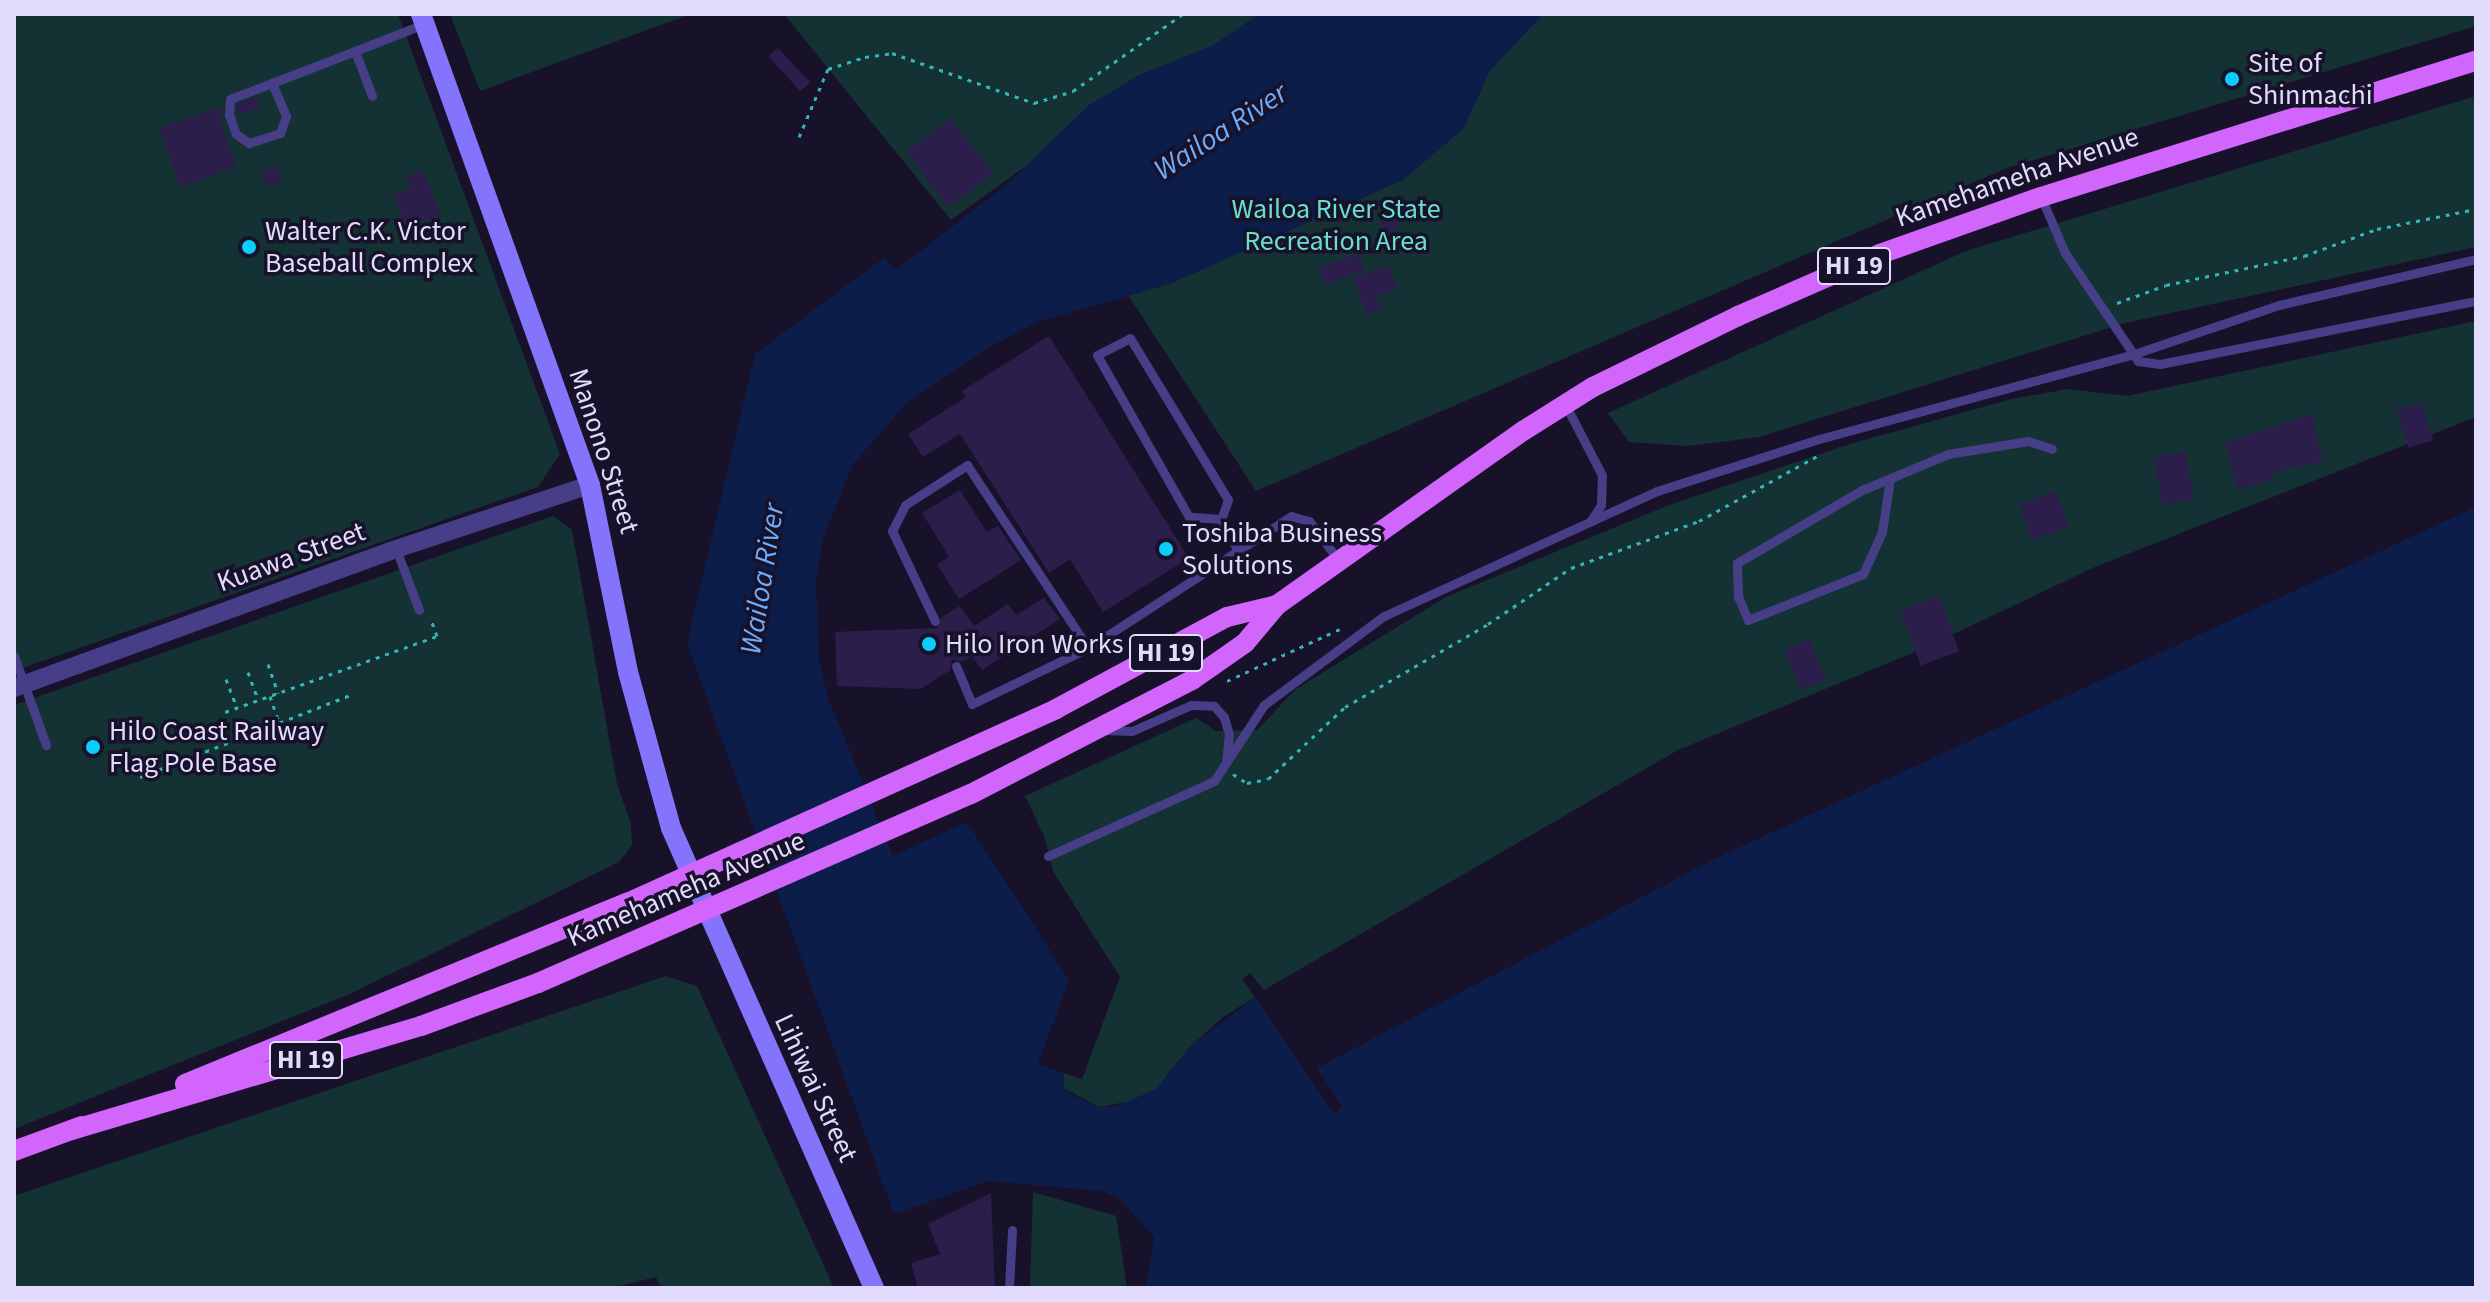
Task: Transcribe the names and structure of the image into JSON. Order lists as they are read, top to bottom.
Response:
{
  "streets": {
    "main road": ["Kamehameha Avenue", "HI 19"],
    "street": ["Manono Street", "Kuawa Street", "Lihiwai Street"]
  },
  "crossings": [
    ["Kamehameha Avenue", "Manono Street"],
    ["Kamehameha Avenue", "Lihiwai Street"],
    ["Manono Street", "Kuawa Street"],
    ["Manono Street", "Lihiwai Street"]
  ],
  "water": ["Wailoa River"],
  "parks": ["Wailoa River State Recreation Area"],
  "places": [
    "Site of Shinmachi",
    "Walter C.K. Victor Baseball Complex",
    "Toshiba Business Solutions",
    "Hilo Iron Works",
    "Hilo Coast Railway Flag Pole Base"
  ]
}
